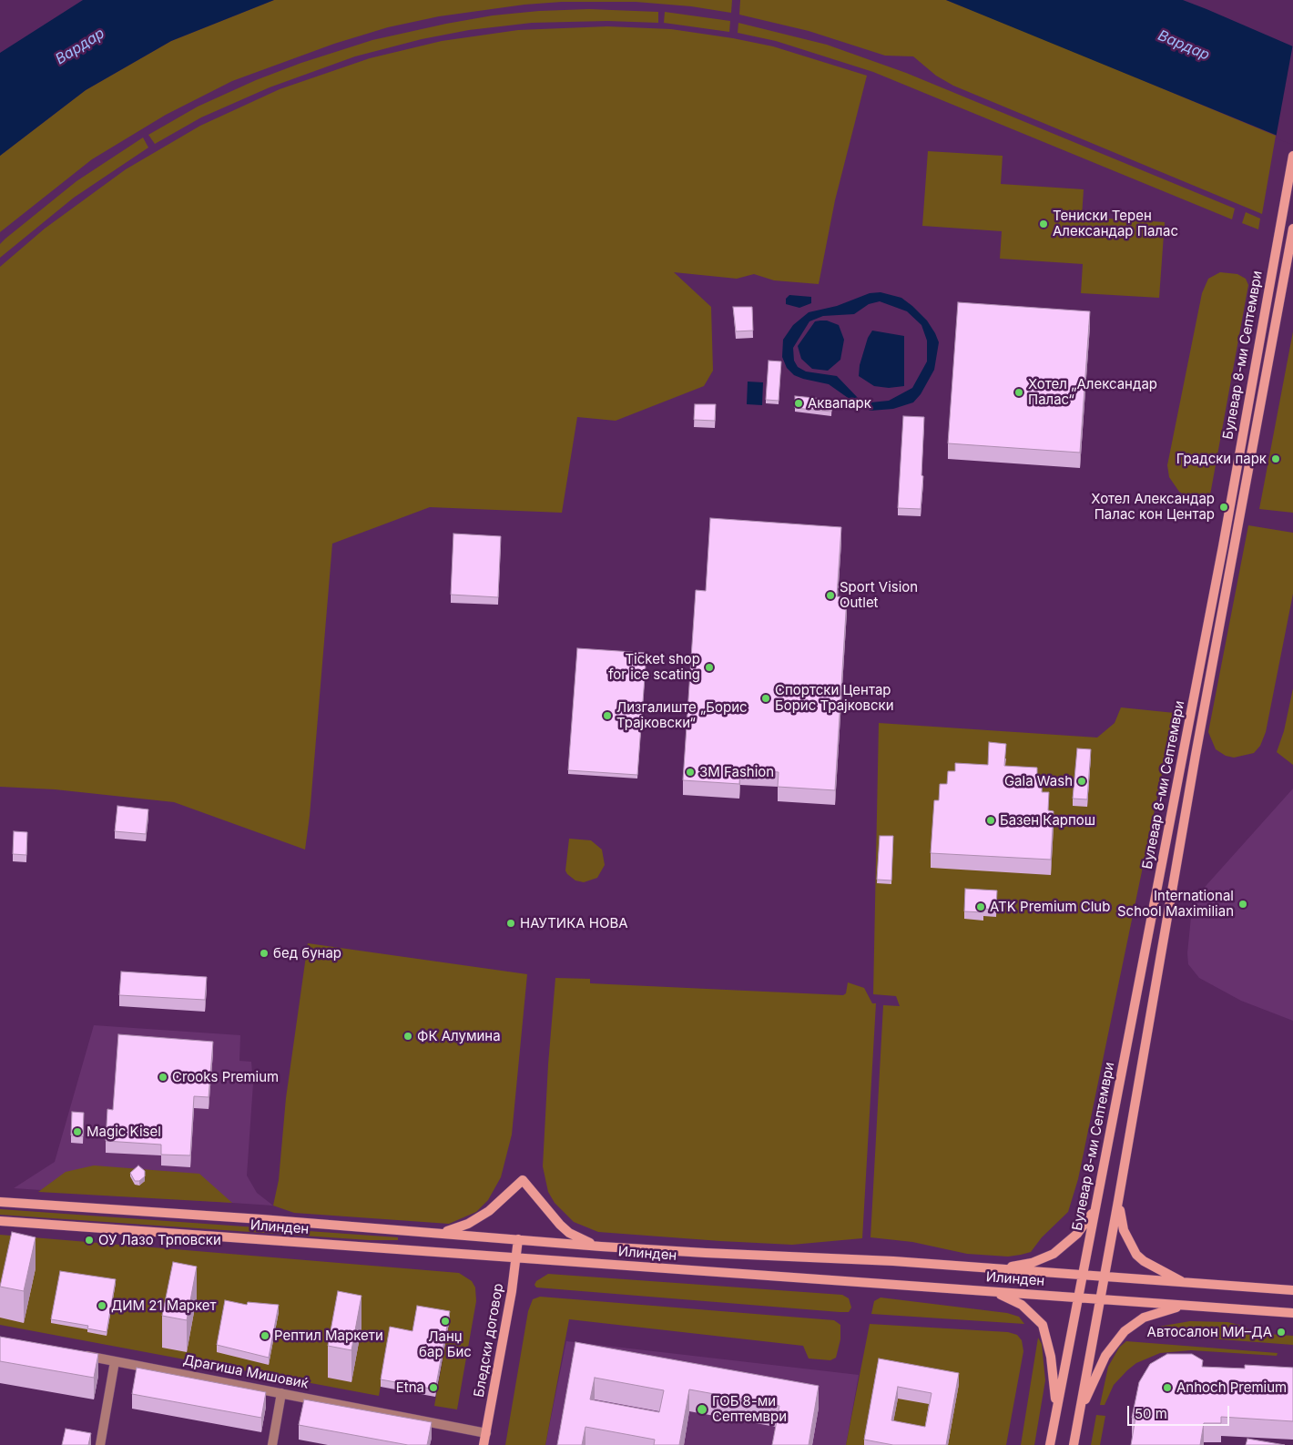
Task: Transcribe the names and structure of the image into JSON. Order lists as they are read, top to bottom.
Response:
{
  "streets": {
    "street": [
      "Булевар 8-ми Септември",
      "Илинден",
      "Бледски договор",
      "Драгиша Мишовиќ"
    ]
  },
  "crossings": [
    ["Булевар 8-ми Септември", "Илинден"],
    ["Илинден", "Бледски договор"],
    ["Бледски договор", "Драгиша Мишовиќ"]
  ],
  "water": ["Вардар"],
  "places": [
    "Тениски Терен Александар Палас",
    "Хотел „Александар Палас“",
    "Аквапарк",
    "Градски парк",
    "Хотел Александар Палас кон Центар",
    "Sport Vision Outlet",
    "Ticket shop for ice scating",
    "Спортски Центар Борис Трајковски",
    "Лизгалиште „Борис Трајковски“",
    "3M Fashion",
    "Gala Wash",
    "Базен Карпош",
    "International School Maximilian",
    "ATK Premium Club",
    "НАУТИКА НОВА",
    "бед бунар",
    "ФК Алумина",
    "Crooks Premium",
    "Magic Kisel",
    "ОУ Лазо Трповски",
    "ДИМ 21 Маркет",
    "Ланџ бар Бис",
    "Автосалон МИ–ДА",
    "Рептил Маркети",
    "Etna",
    "Anhoch Premium",
    "ГОБ 8-ми Септември"
  ],
  "scale_bar": "50 m"
}
